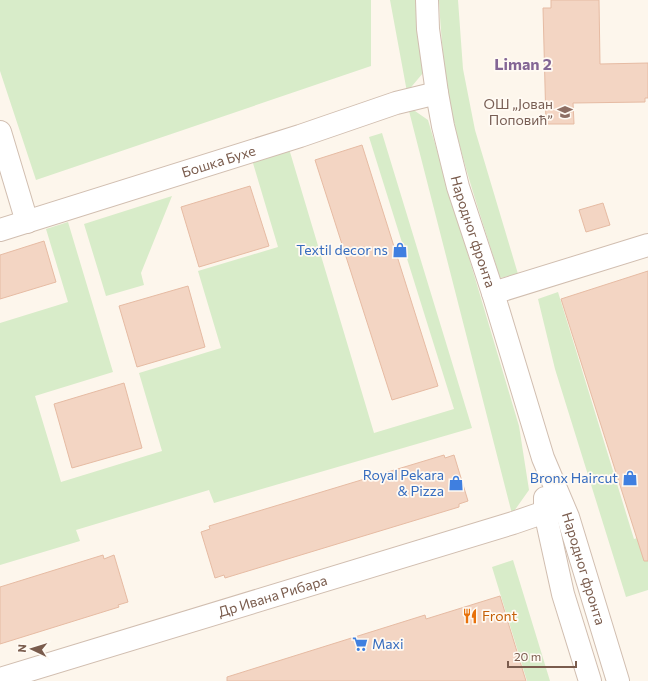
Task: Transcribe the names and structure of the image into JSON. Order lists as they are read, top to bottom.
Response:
{
  "streets": {
    "street": ["Бошка Бухе", "Народног фронта", "Др Ивана Рибара"]
  },
  "crossings": [
    ["Бошка Бухе", "Народног фронта"],
    ["Народног фронта", "Др Ивана Рибара"]
  ],
  "districts": ["Liman 2"],
  "places": {
    "school or university": ["ОШ „Јован Поповић”"],
    "shop": ["Textil decor ns", "Bronx Haircut", "Royal Pekara & Pizza"],
    "restaurant": ["Front"],
    "supermarket": ["Maxi"]
  },
  "scale_bar": "20 m",
  "north": "left"
}
